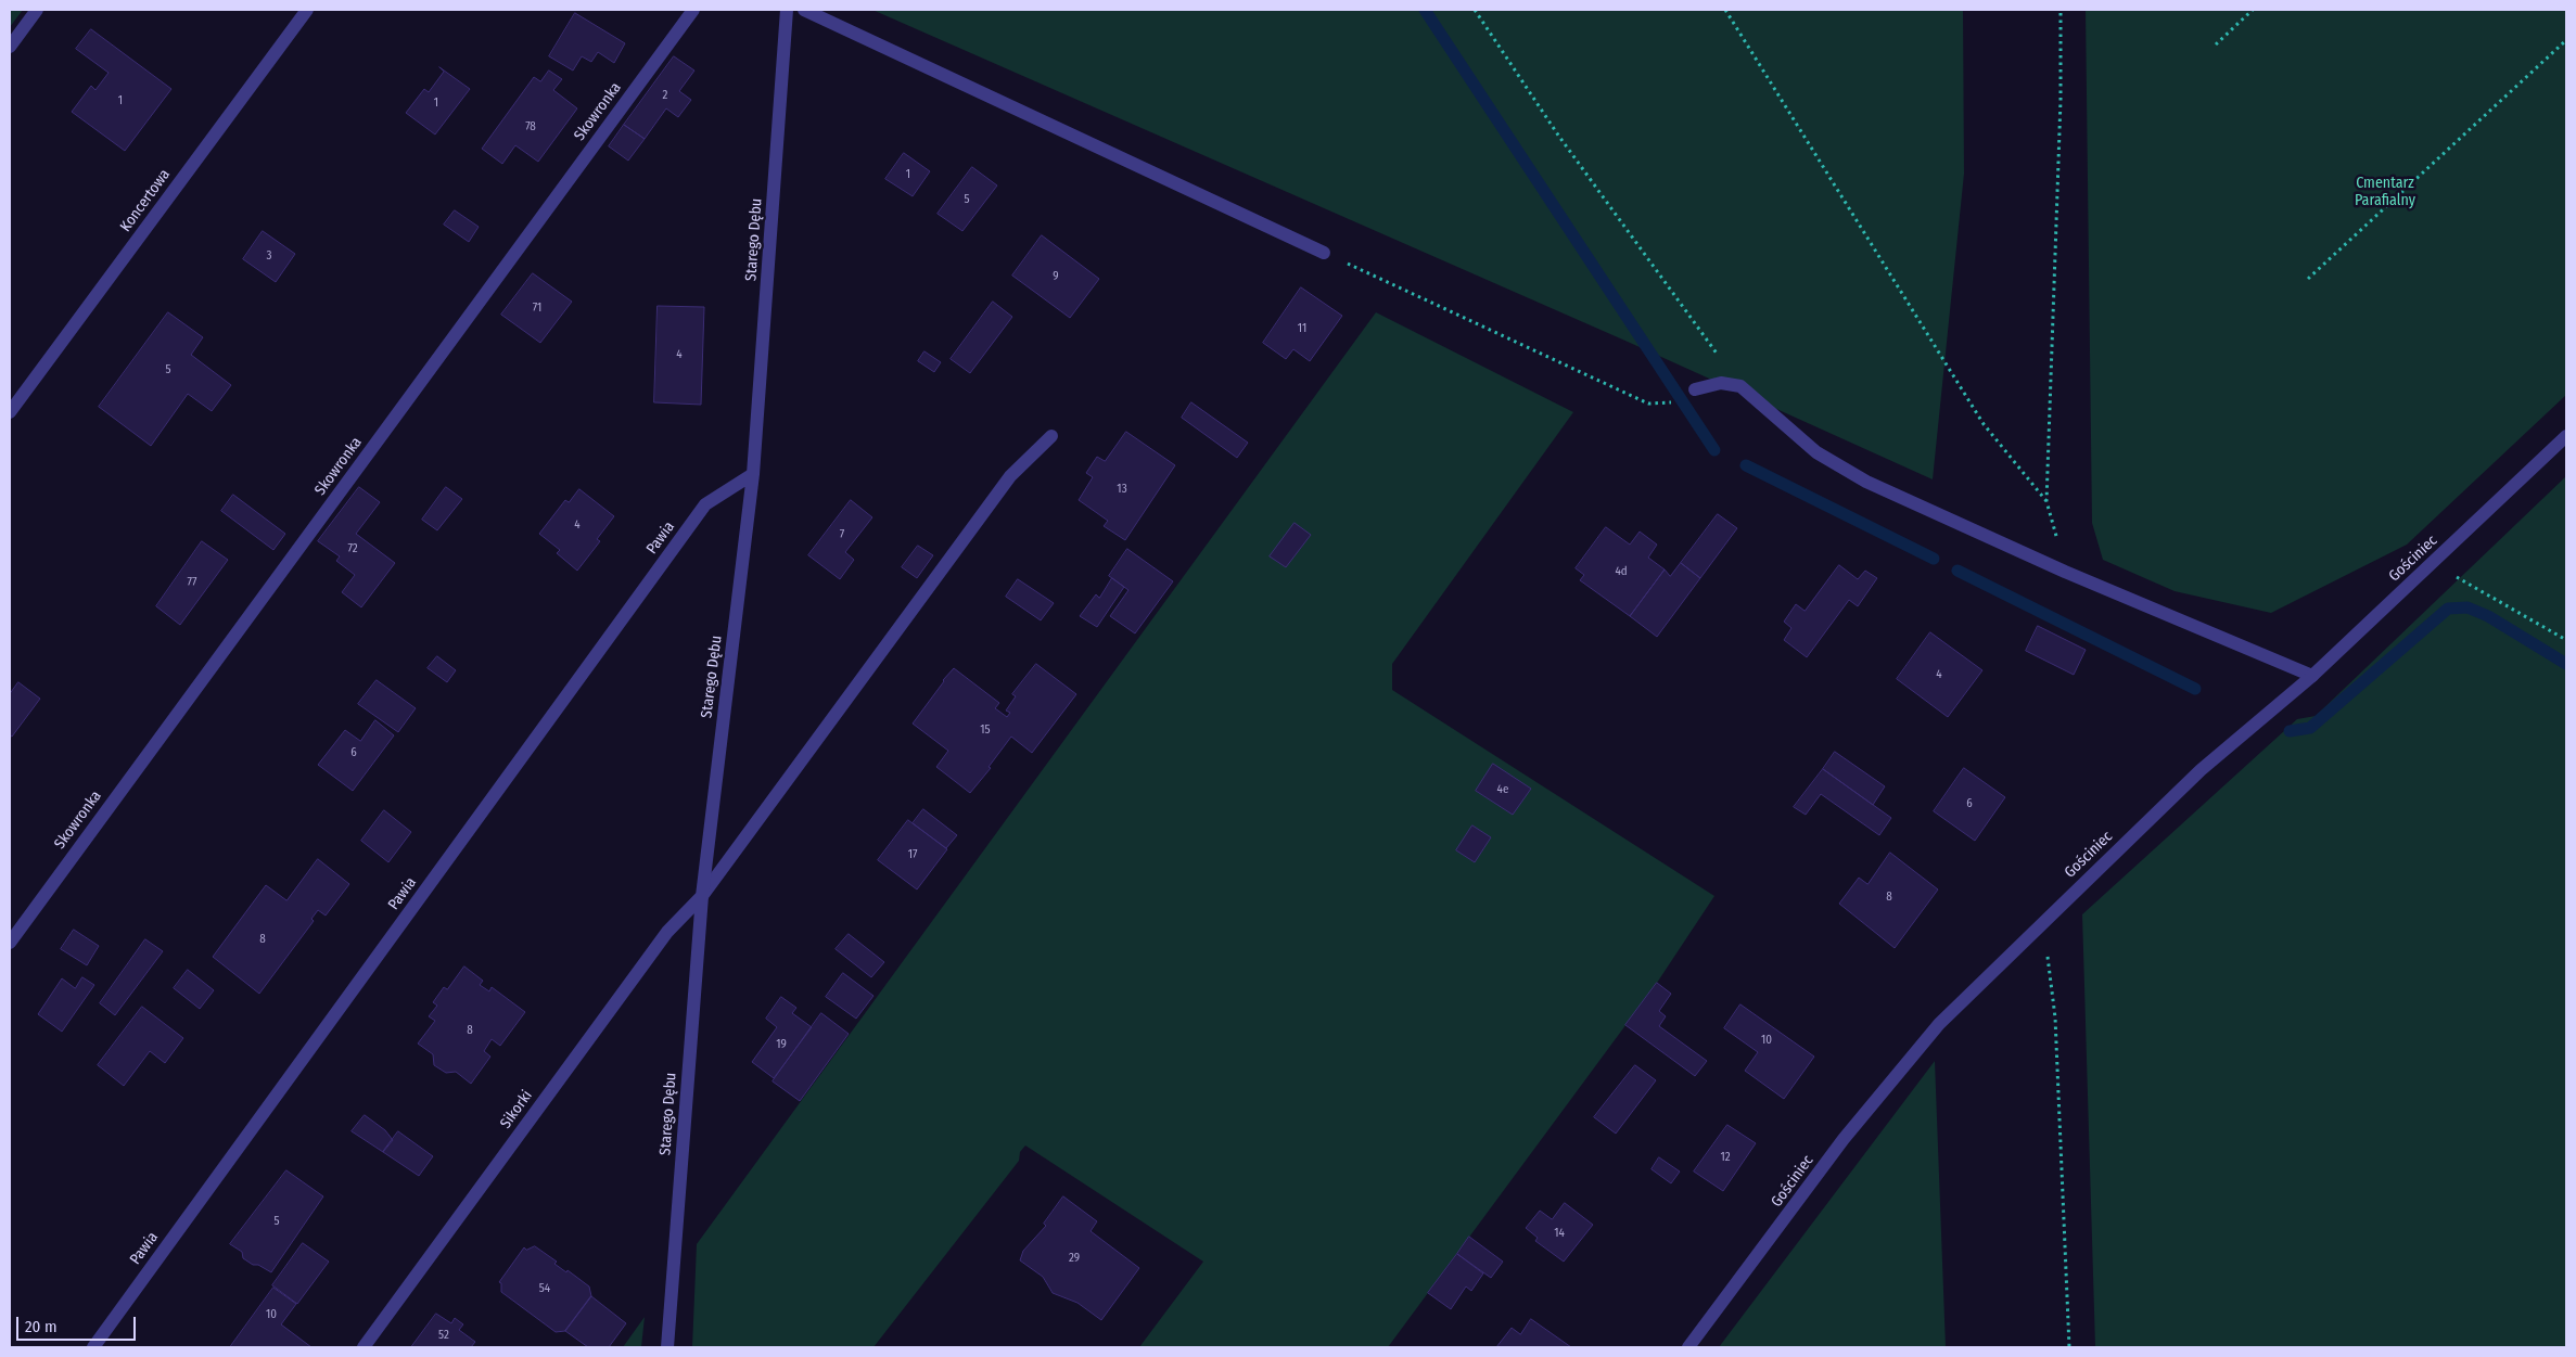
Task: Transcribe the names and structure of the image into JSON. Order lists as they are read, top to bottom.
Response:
{
  "streets": {
    "street": [
      "Skowronka",
      "Koncertowa",
      "Starego Dębu",
      "Pawia",
      "Gościniec",
      "Sikorki"
    ]
  },
  "crossings": [
    ["Starego Dębu", "Pawia"],
    ["Starego Dębu", "Sikorki"]
  ],
  "parks": ["Cmentarz Parafialny"],
  "house_numbers": [
    "2",
    "1",
    "1",
    "78",
    "1",
    "5",
    "3",
    "9",
    "71",
    "11",
    "4",
    "5",
    "13",
    "4",
    "7",
    "72",
    "4d",
    "77",
    "4",
    "15",
    "6",
    "4e",
    "6",
    "17",
    "8",
    "8",
    "8",
    "10",
    "19",
    "12",
    "5",
    "14",
    "29",
    "54",
    "10",
    "52"
  ],
  "scale_bar": "20 m"
}
